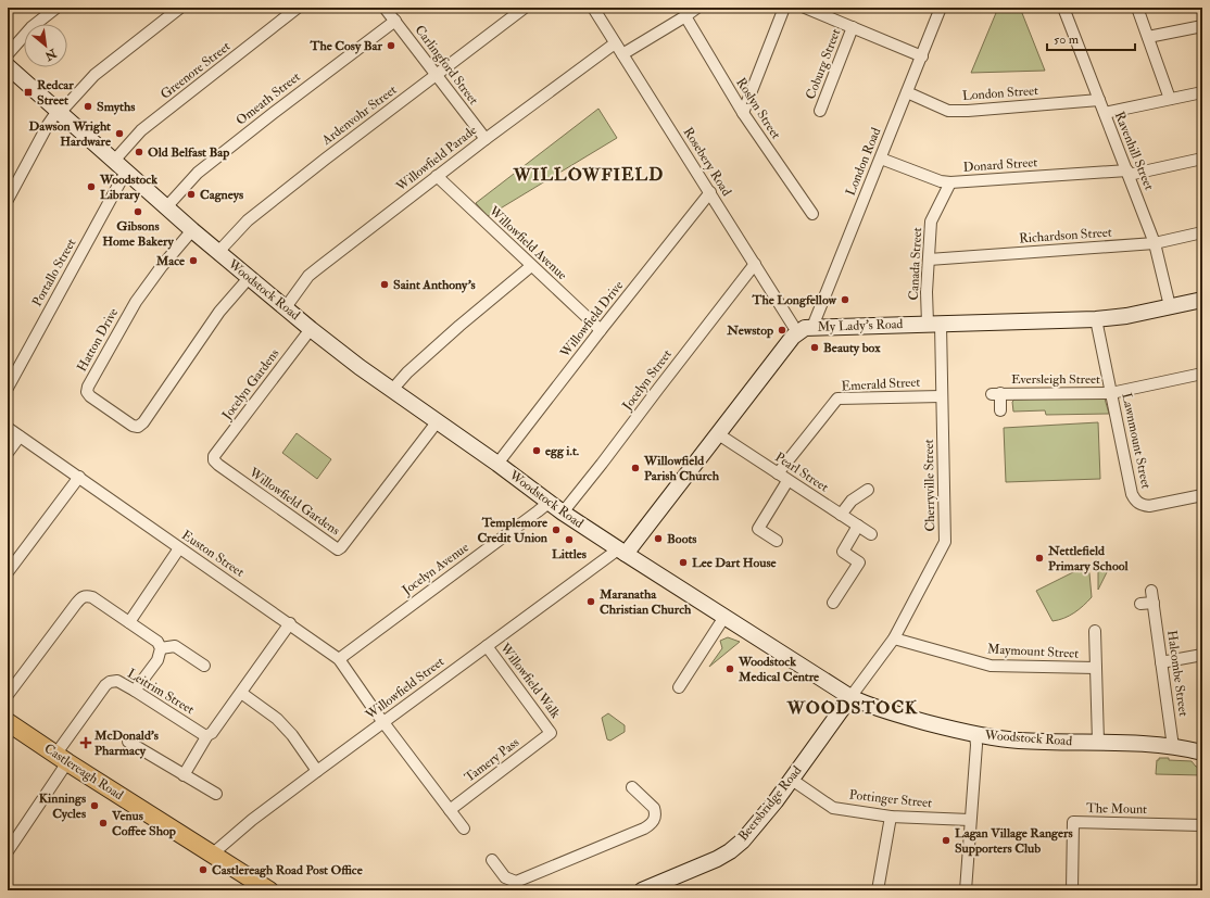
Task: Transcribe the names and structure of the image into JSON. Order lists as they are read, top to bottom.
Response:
{
  "streets": {
    "main road": ["Castlereagh Road"],
    "street": [
      "Coburg Street",
      "Carlingford Street",
      "Greenore Street",
      "London Street",
      "Omeath Street",
      "Roslyn Street",
      "Ardenvohr Street",
      "Ravenhill Street",
      "Willowfield Parade",
      "Rosebery Road",
      "London Road",
      "Donard Street",
      "Richardson Street",
      "Willowfield Avenue",
      "Canada Street",
      "Portallo Street",
      "Woodstock Road",
      "Willowfield Drive",
      "My Lady's Road",
      "Hatton Drive",
      "Eversleigh Street",
      "Jocelyn Street",
      "Jocelyn Gardens",
      "Emerald Street",
      "Lawnmount Street",
      "Pearl Street",
      "Cherryville Street",
      "Willowfield Gardens",
      "Euston Street",
      "Jocelyn Avenue",
      "Maymount Street",
      "Halcombe Street",
      "Willowfield Walk",
      "Willowfield Street",
      "Leitrim Street",
      "Tamery Pass",
      "Pottinger Street",
      "Beersbridge Road",
      "The Mount"
    ]
  },
  "crossings": [
    ["Carlingford Street", "Omeath Street"],
    ["Carlingford Street", "Ardenvohr Street"],
    ["Carlingford Street", "Willowfield Parade"],
    ["Greenore Street", "Woodstock Road"],
    ["London Street", "Ravenhill Street"],
    ["London Street", "London Road"],
    ["Omeath Street", "Woodstock Road"],
    ["Ardenvohr Street", "Woodstock Road"],
    ["Ravenhill Street", "Donard Street"],
    ["Ravenhill Street", "Richardson Street"],
    ["Ravenhill Street", "My Lady's Road"],
    ["Willowfield Parade", "Rosebery Road"],
    ["Willowfield Parade", "Willowfield Avenue"],
    ["Willowfield Parade", "Woodstock Road"],
    ["Rosebery Road", "Willowfield Drive"],
    ["Rosebery Road", "My Lady's Road"],
    ["Rosebery Road", "Jocelyn Street"],
    ["London Road", "Donard Street"],
    ["London Road", "My Lady's Road"],
    ["Donard Street", "Canada Street"],
    ["Richardson Street", "Canada Street"],
    ["Willowfield Avenue", "Willowfield Drive"],
    ["Canada Street", "My Lady's Road"],
    ["Canada Street", "Cherryville Street"],
    ["Portallo Street", "Woodstock Road"],
    ["Woodstock Road", "Willowfield Drive"],
    ["Woodstock Road", "Hatton Drive"],
    ["Woodstock Road", "Jocelyn Street"],
    ["Woodstock Road", "Jocelyn Gardens"],
    ["Woodstock Road", "Cherryville Street"],
    ["Woodstock Road", "Willowfield Gardens"],
    ["Woodstock Road", "Jocelyn Avenue"],
    ["Woodstock Road", "Halcombe Street"],
    ["Woodstock Road", "Willowfield Street"],
    ["Woodstock Road", "Beersbridge Road"],
    ["My Lady's Road", "Lawnmount Street"],
    ["My Lady's Road", "Cherryville Street"],
    ["Eversleigh Street", "Lawnmount Street"],
    ["Jocelyn Gardens", "Willowfield Gardens"],
    ["Emerald Street", "Pearl Street"],
    ["Emerald Street", "Cherryville Street"],
    ["Cherryville Street", "Maymount Street"],
    ["Cherryville Street", "Beersbridge Road"],
    ["Euston Street", "Jocelyn Avenue"],
    ["Euston Street", "Willowfield Street"],
    ["Euston Street", "Tamery Pass"],
    ["Willowfield Walk", "Willowfield Street"],
    ["Willowfield Walk", "Tamery Pass"],
    ["Willowfield Street", "Castlereagh Road"],
    ["Leitrim Street", "Castlereagh Road"],
    ["Pottinger Street", "Beersbridge Road"]
  ],
  "districts": ["WILLOWFIELD", "WOODSTOCK"],
  "places": {
    "other": [
      "The Cosy Bar",
      "Smyths",
      "Dawson Wright Hardware",
      "Old Belfast Bap",
      "Woodstock Library",
      "Cagneys",
      "Gibsons Home Bakery",
      "Mace",
      "Saint Anthony's",
      "The Longfellow",
      "Newstop",
      "Beauty box",
      "egg i.t.",
      "Willowfield Parish Church",
      "Templemore Credit Union",
      "Boots",
      "Littles",
      "Nettlefield Primary School",
      "Lee Dart House",
      "Maranatha Christian Church",
      "Woodstock Medical Centre",
      "Kinnings Cycles",
      "Venus Coffee Shop",
      "Lagan Village Rangers Supporters Club",
      "Castlereagh Road Post Office"
    ],
    "transit": ["Redcar Street"],
    "health": ["McDonald's Pharmacy"]
  },
  "scale_bar": "50 m",
  "north": "bottom right"
}
